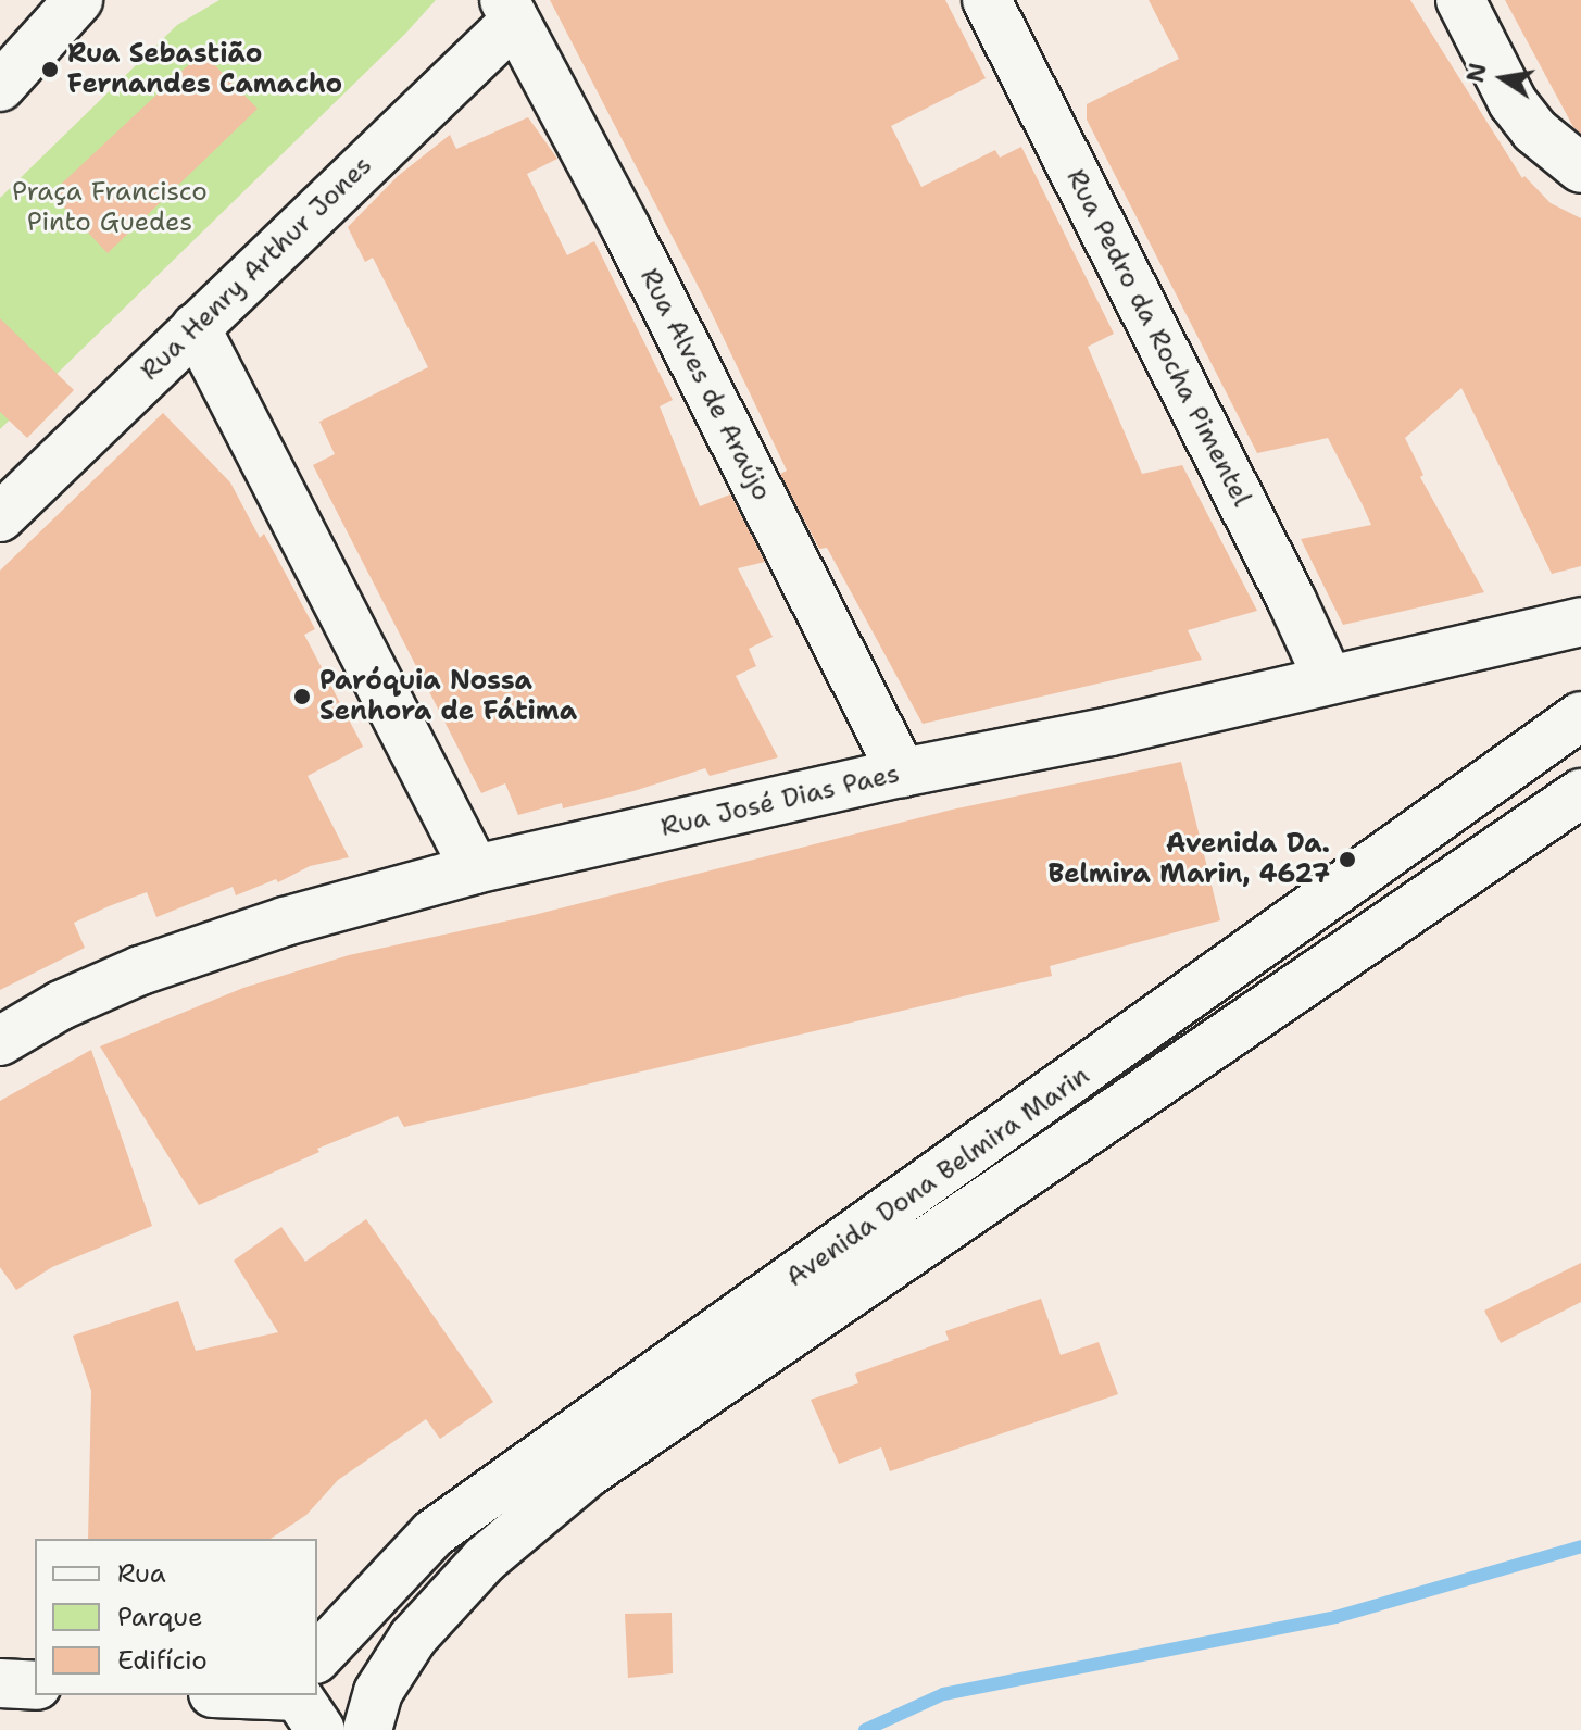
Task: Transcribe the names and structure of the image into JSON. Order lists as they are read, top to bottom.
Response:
{
  "streets": {
    "street": [
      "Rua Henry Arthur Jones",
      "Rua Pedro da Rocha Pimentel",
      "Rua Alves de Araújo",
      "Rua José Dias Paes",
      "Avenida Dona Belmira Marin"
    ]
  },
  "crossings": [
    ["Rua Henry Arthur Jones", "Rua Alves de Araújo"],
    ["Rua Pedro da Rocha Pimentel", "Rua José Dias Paes"],
    ["Rua Alves de Araújo", "Rua José Dias Paes"]
  ],
  "parks": ["Praça Francisco Pinto Guedes"],
  "places": ["Rua Sebastião Fernandes Camacho", "Paróquia Nossa Senhora de Fátima", "Avenida Da. Belmira Marin, 4627"],
  "legend": ["Rua", "Parque", "Edifício"],
  "north": "left"
}
